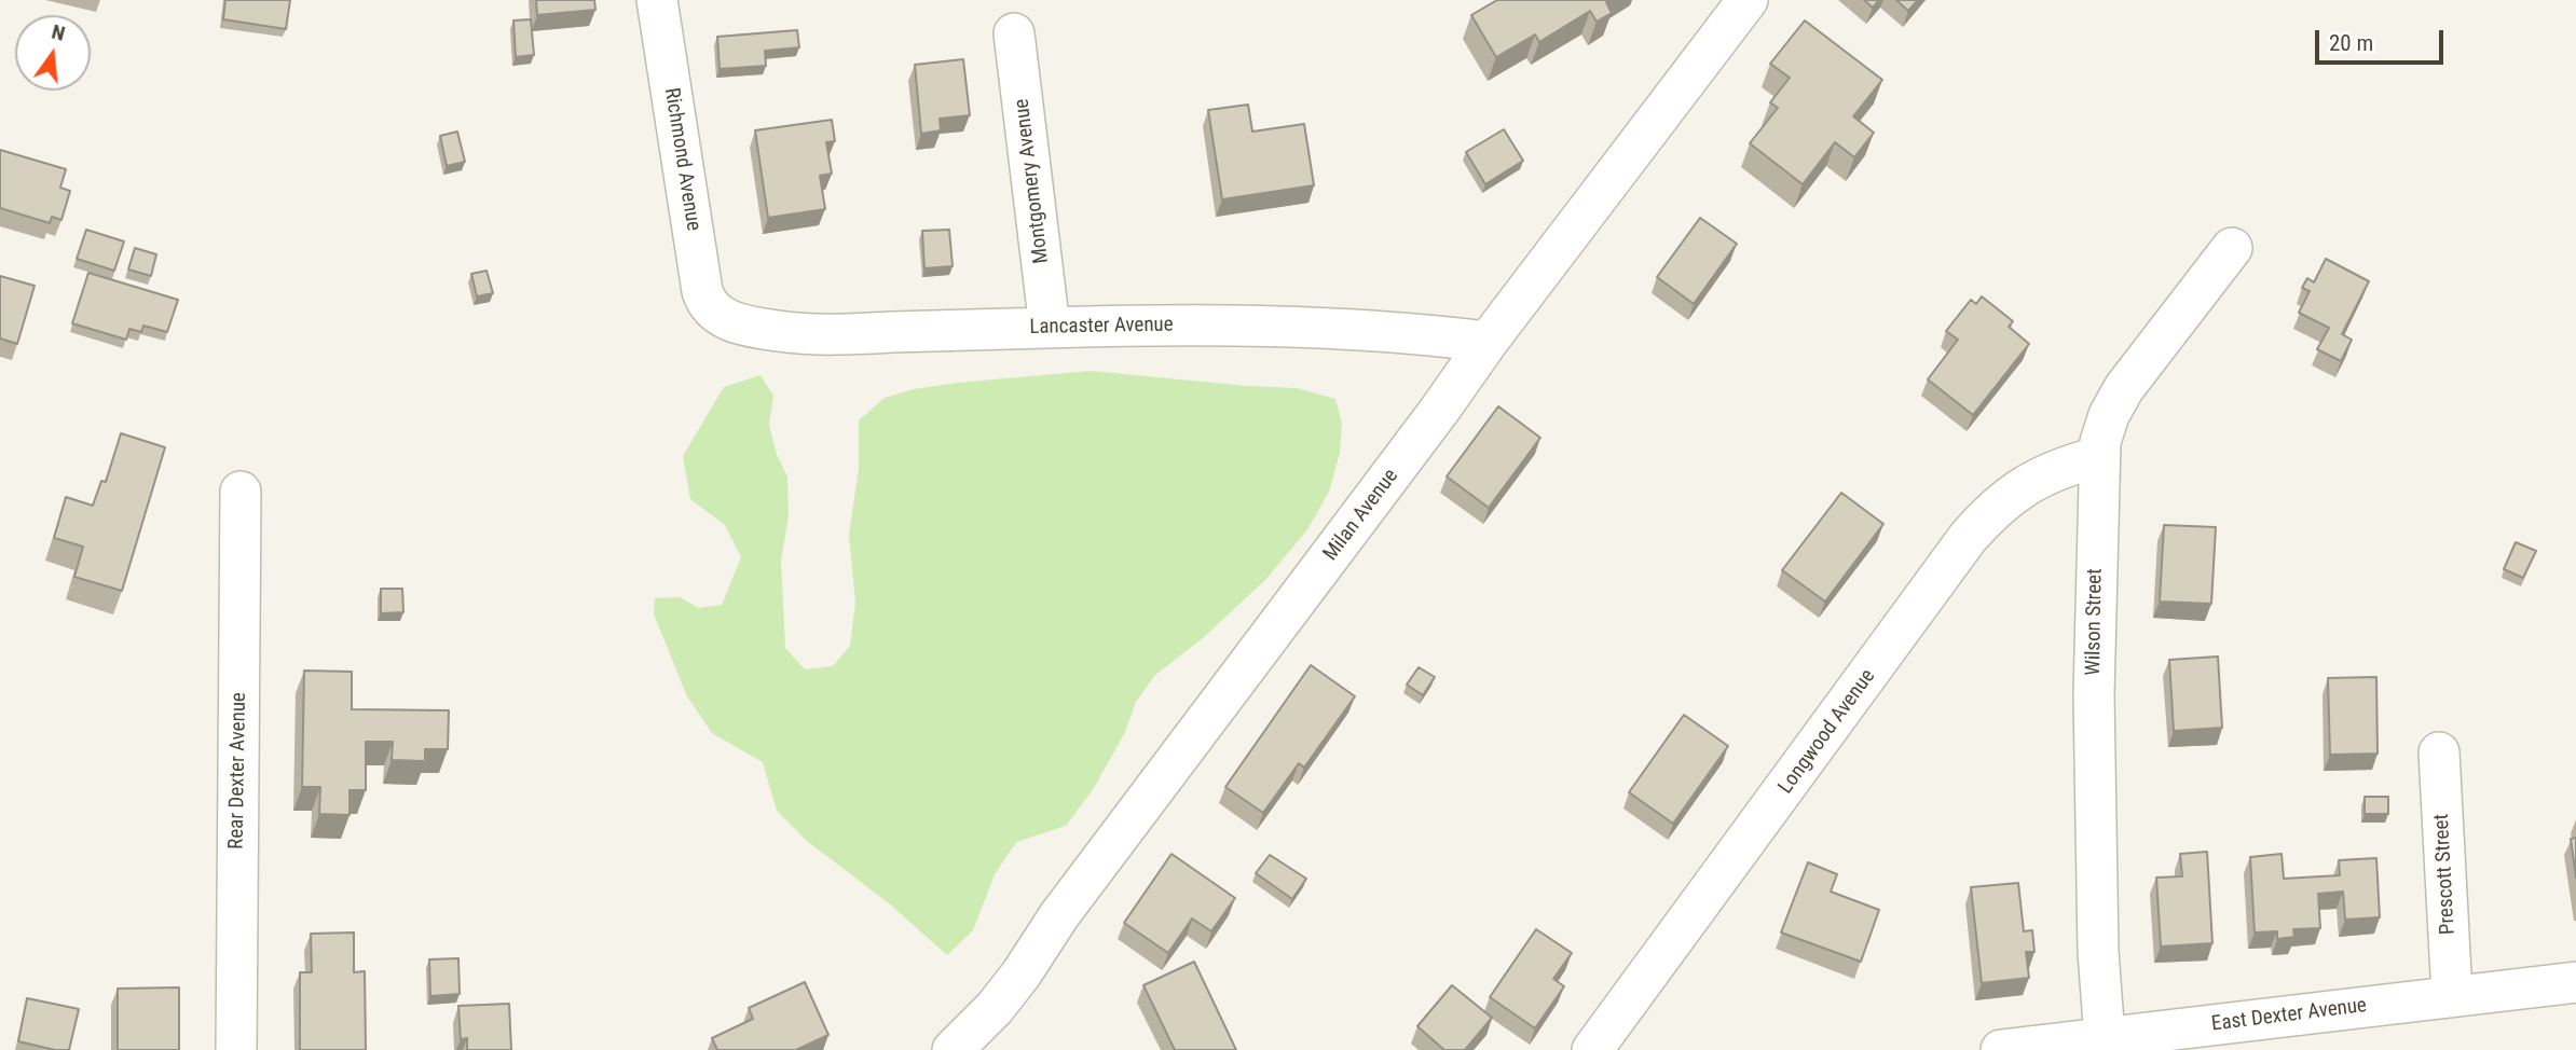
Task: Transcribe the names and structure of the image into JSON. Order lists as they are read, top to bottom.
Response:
{
  "streets": {
    "street": [
      "Richmond Avenue",
      "Montgomery Avenue",
      "Lancaster Avenue",
      "Milan Avenue",
      "Wilson Street",
      "Longwood Avenue",
      "Rear Dexter Avenue",
      "Prescott Street",
      "East Dexter Avenue"
    ]
  },
  "crossings": [
    ["Richmond Avenue", "Lancaster Avenue"],
    ["Montgomery Avenue", "Lancaster Avenue"],
    ["Lancaster Avenue", "Milan Avenue"],
    ["Wilson Street", "Longwood Avenue"],
    ["Wilson Street", "East Dexter Avenue"],
    ["Prescott Street", "East Dexter Avenue"]
  ],
  "scale_bar": "20 m",
  "north": "top"
}
